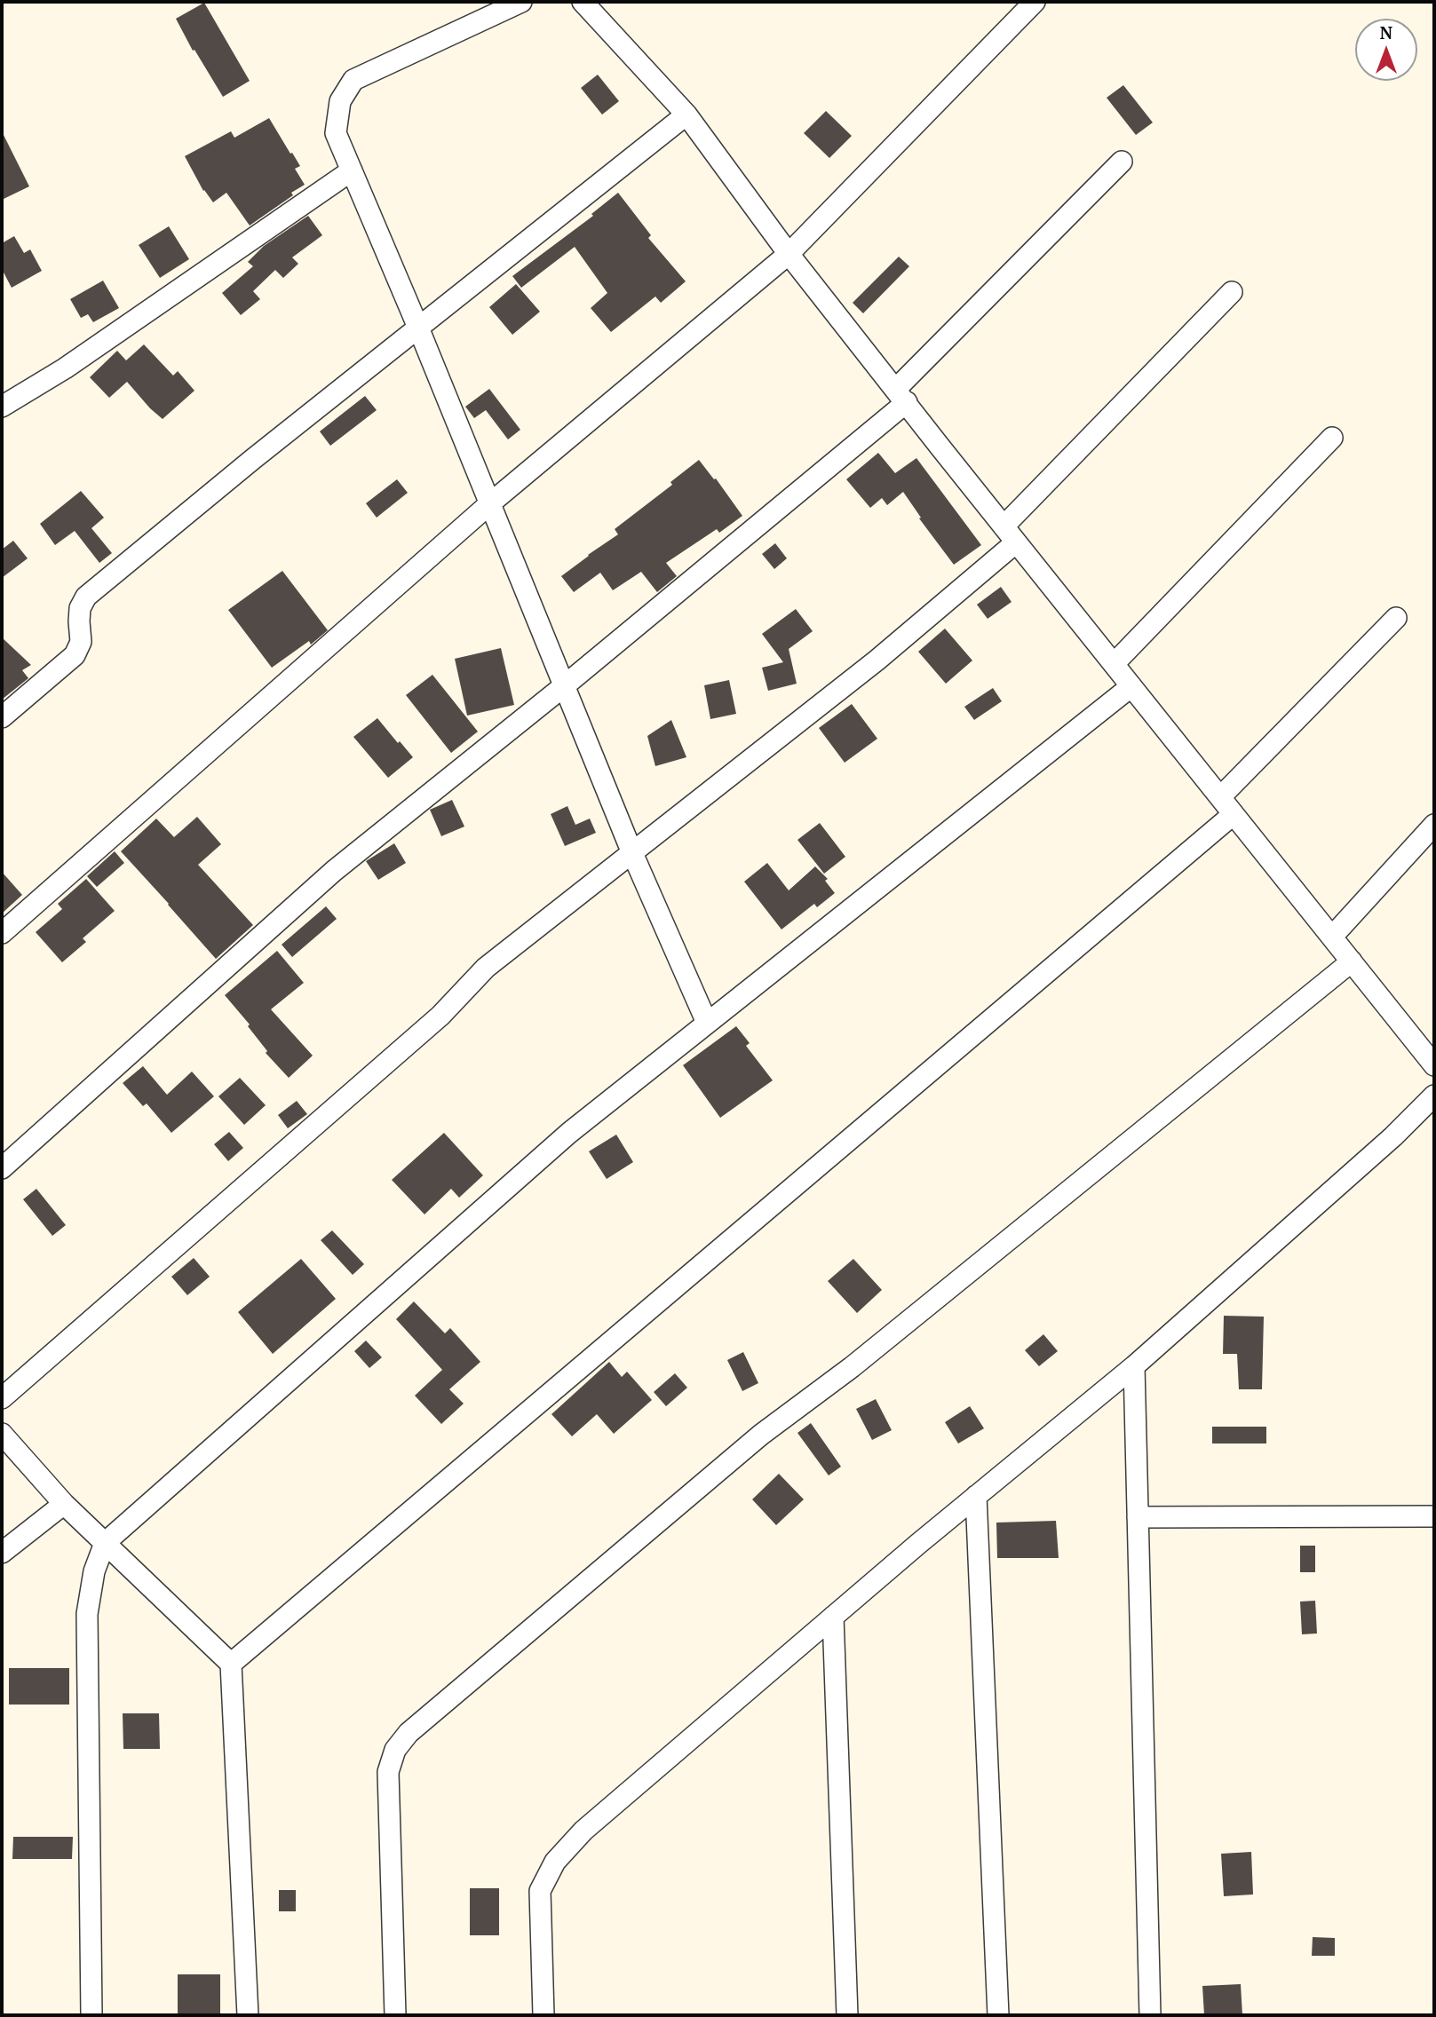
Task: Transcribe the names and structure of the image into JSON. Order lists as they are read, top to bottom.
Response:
{
  "north": "top"
}
